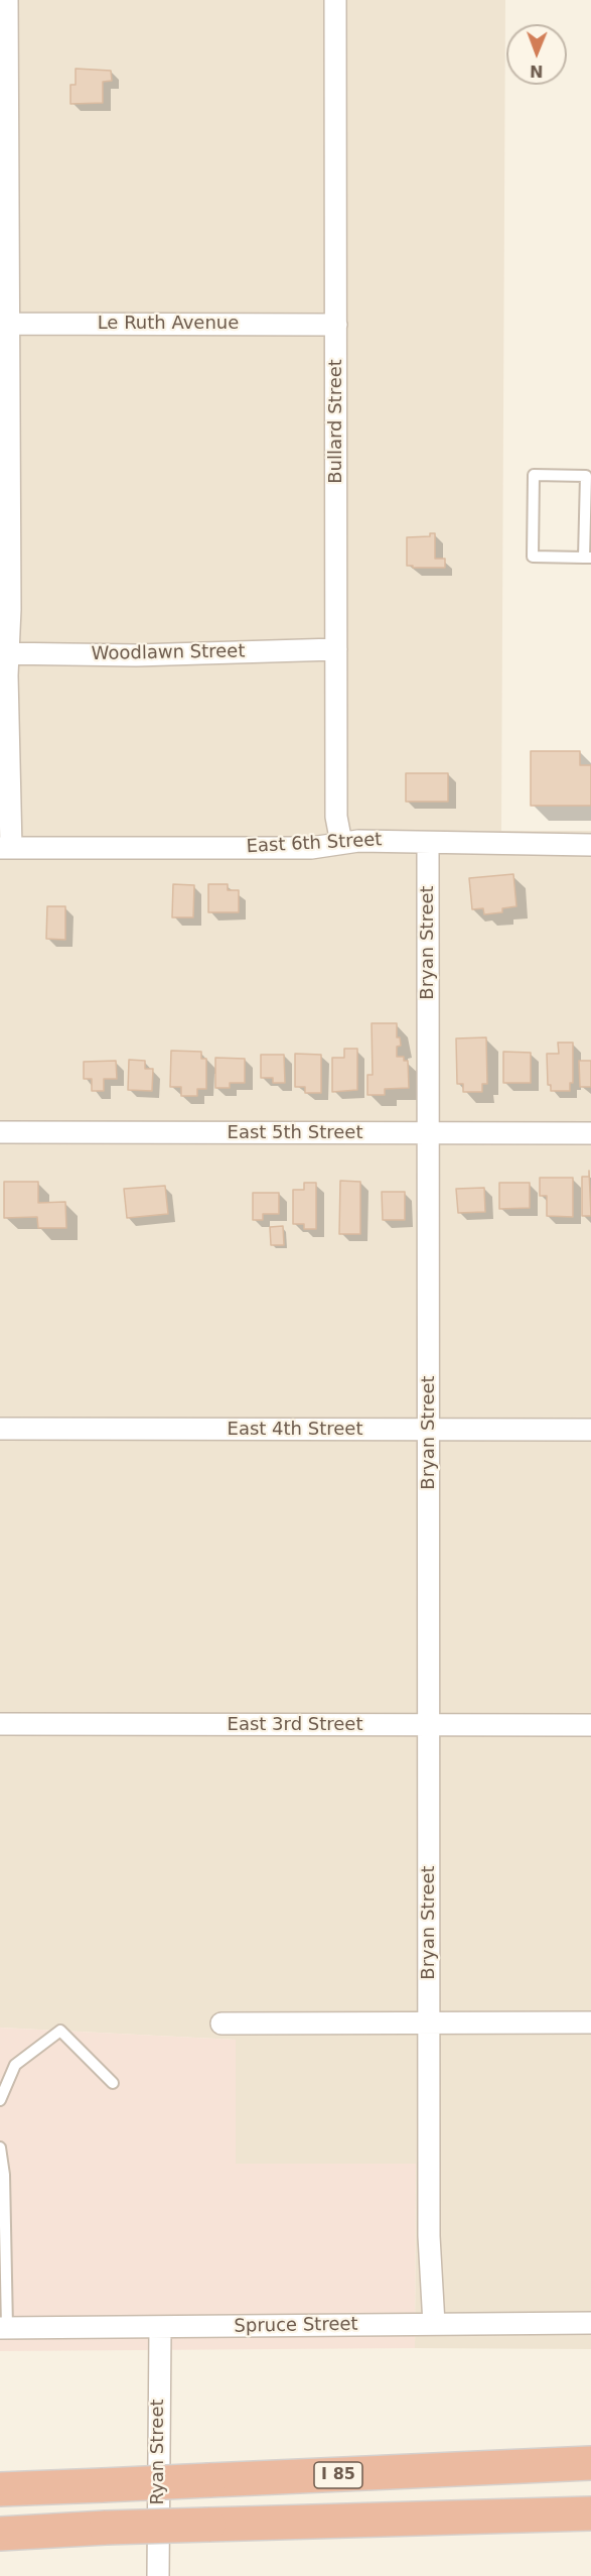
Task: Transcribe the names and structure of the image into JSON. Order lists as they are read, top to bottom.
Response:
{
  "streets": {
    "highway": ["I 85"],
    "street": [
      "Le Ruth Avenue",
      "Bullard Street",
      "Woodlawn Street",
      "East 6th Street",
      "Bryan Street",
      "East 5th Street",
      "East 4th Street",
      "East 3rd Street",
      "Spruce Street",
      "Ryan Street"
    ]
  },
  "crossings": [
    ["Le Ruth Avenue", "Bullard Street"],
    ["Bullard Street", "Woodlawn Street"],
    ["Bullard Street", "East 6th Street"],
    ["East 6th Street", "Bryan Street"],
    ["Bryan Street", "East 5th Street"],
    ["Bryan Street", "East 4th Street"],
    ["Bryan Street", "East 3rd Street"],
    ["Bryan Street", "Spruce Street"],
    ["Spruce Street", "Ryan Street"]
  ],
  "north": "bottom"
}
